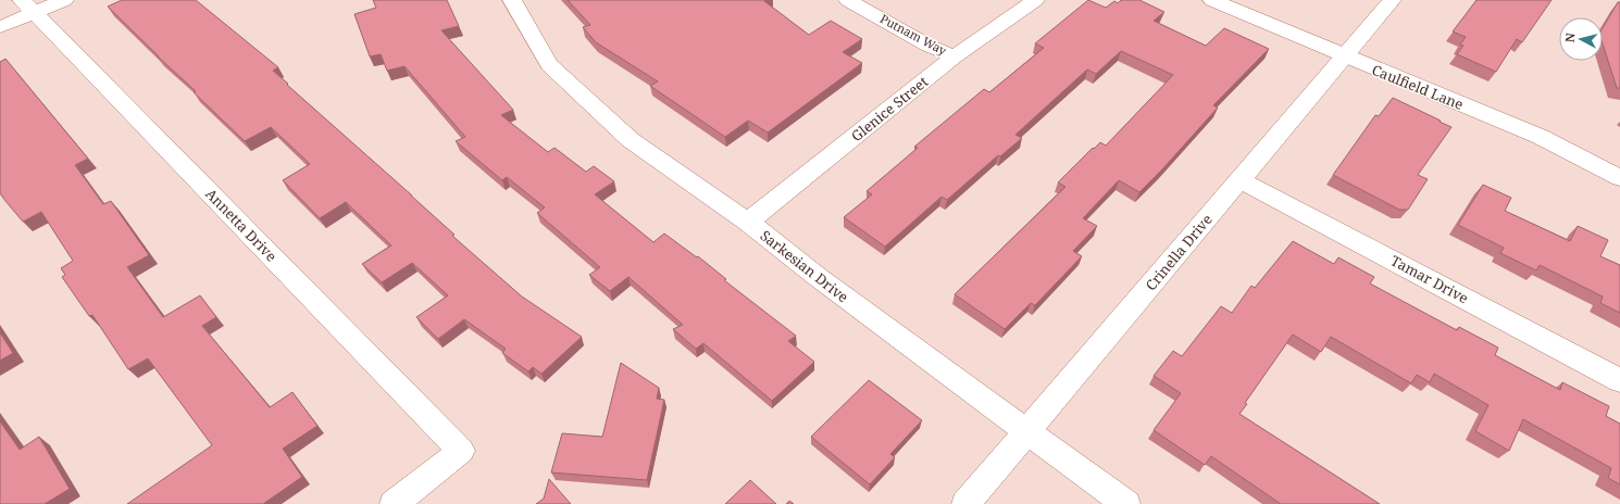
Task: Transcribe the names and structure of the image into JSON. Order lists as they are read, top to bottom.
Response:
{
  "streets": {
    "street": [
      "Putnam Way",
      "Caulfield Lane",
      "Glenice Street",
      "Annetta Drive",
      "Crinella Drive",
      "Sarkesian Drive",
      "Tamar Drive"
    ]
  },
  "crossings": [
    ["Putnam Way", "Glenice Street"],
    ["Caulfield Lane", "Crinella Drive"],
    ["Glenice Street", "Sarkesian Drive"],
    ["Crinella Drive", "Sarkesian Drive"],
    ["Crinella Drive", "Tamar Drive"]
  ],
  "north": "left"
}
